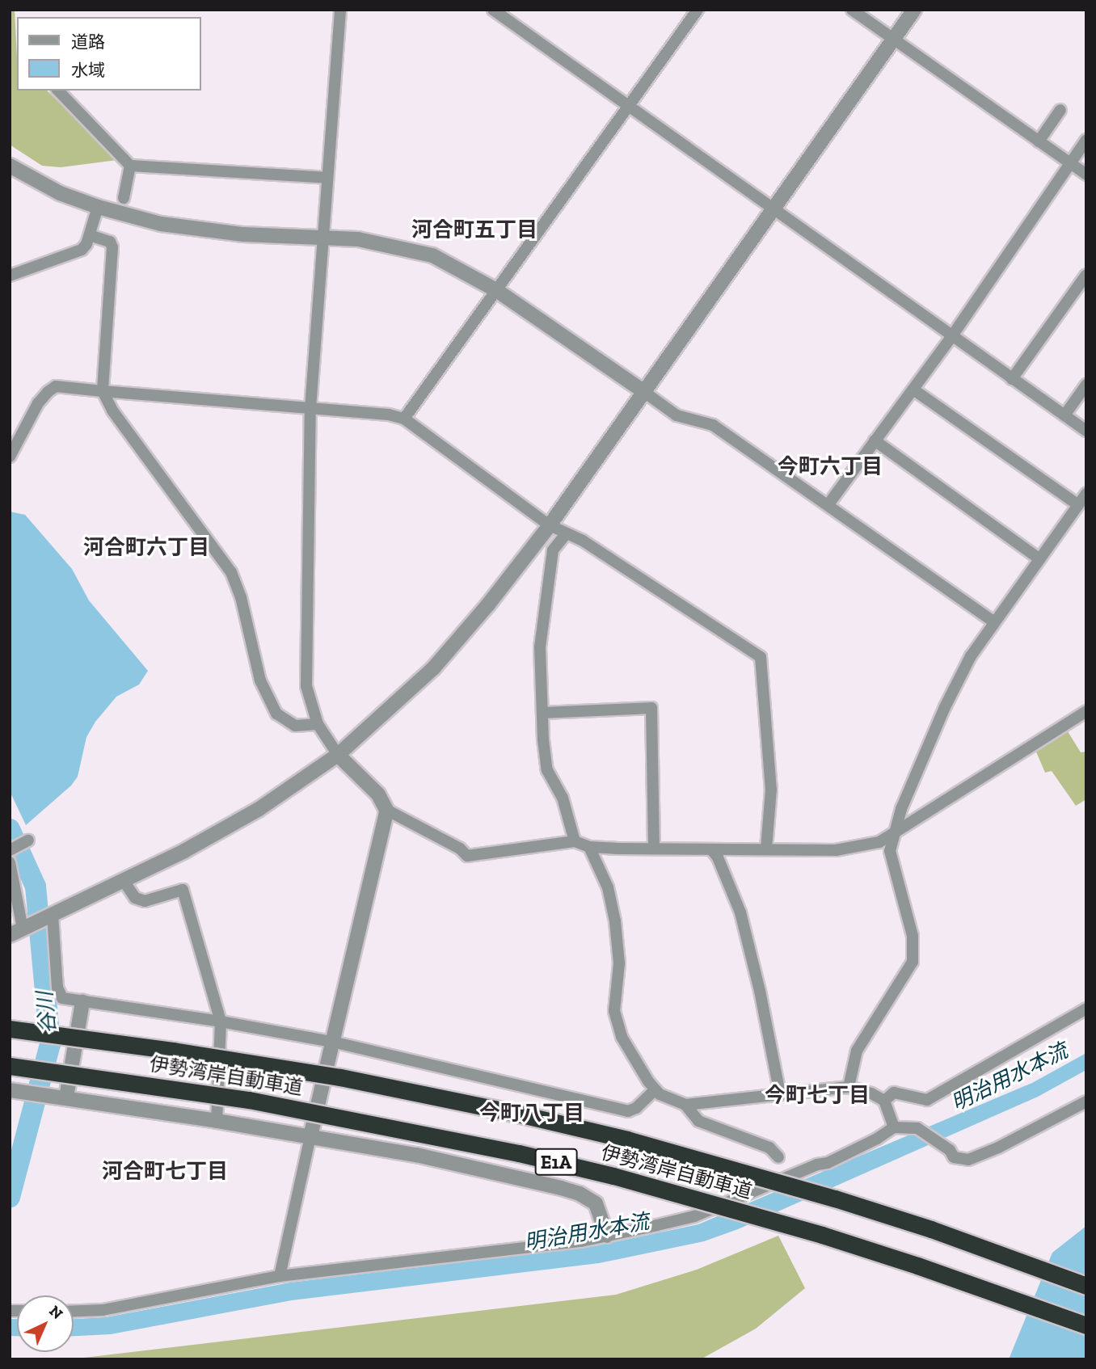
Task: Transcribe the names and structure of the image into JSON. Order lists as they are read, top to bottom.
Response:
{
  "streets": {
    "highway": ["伊勢湾岸自動車道", "E1A"]
  },
  "districts": [
    "河合町五丁目",
    "今町六丁目",
    "河合町六丁目",
    "今町七丁目",
    "今町八丁目",
    "河合町七丁目"
  ],
  "water": ["谷川", "明治用水本流"],
  "legend": ["道路", "水域"],
  "north": "top right"
}
